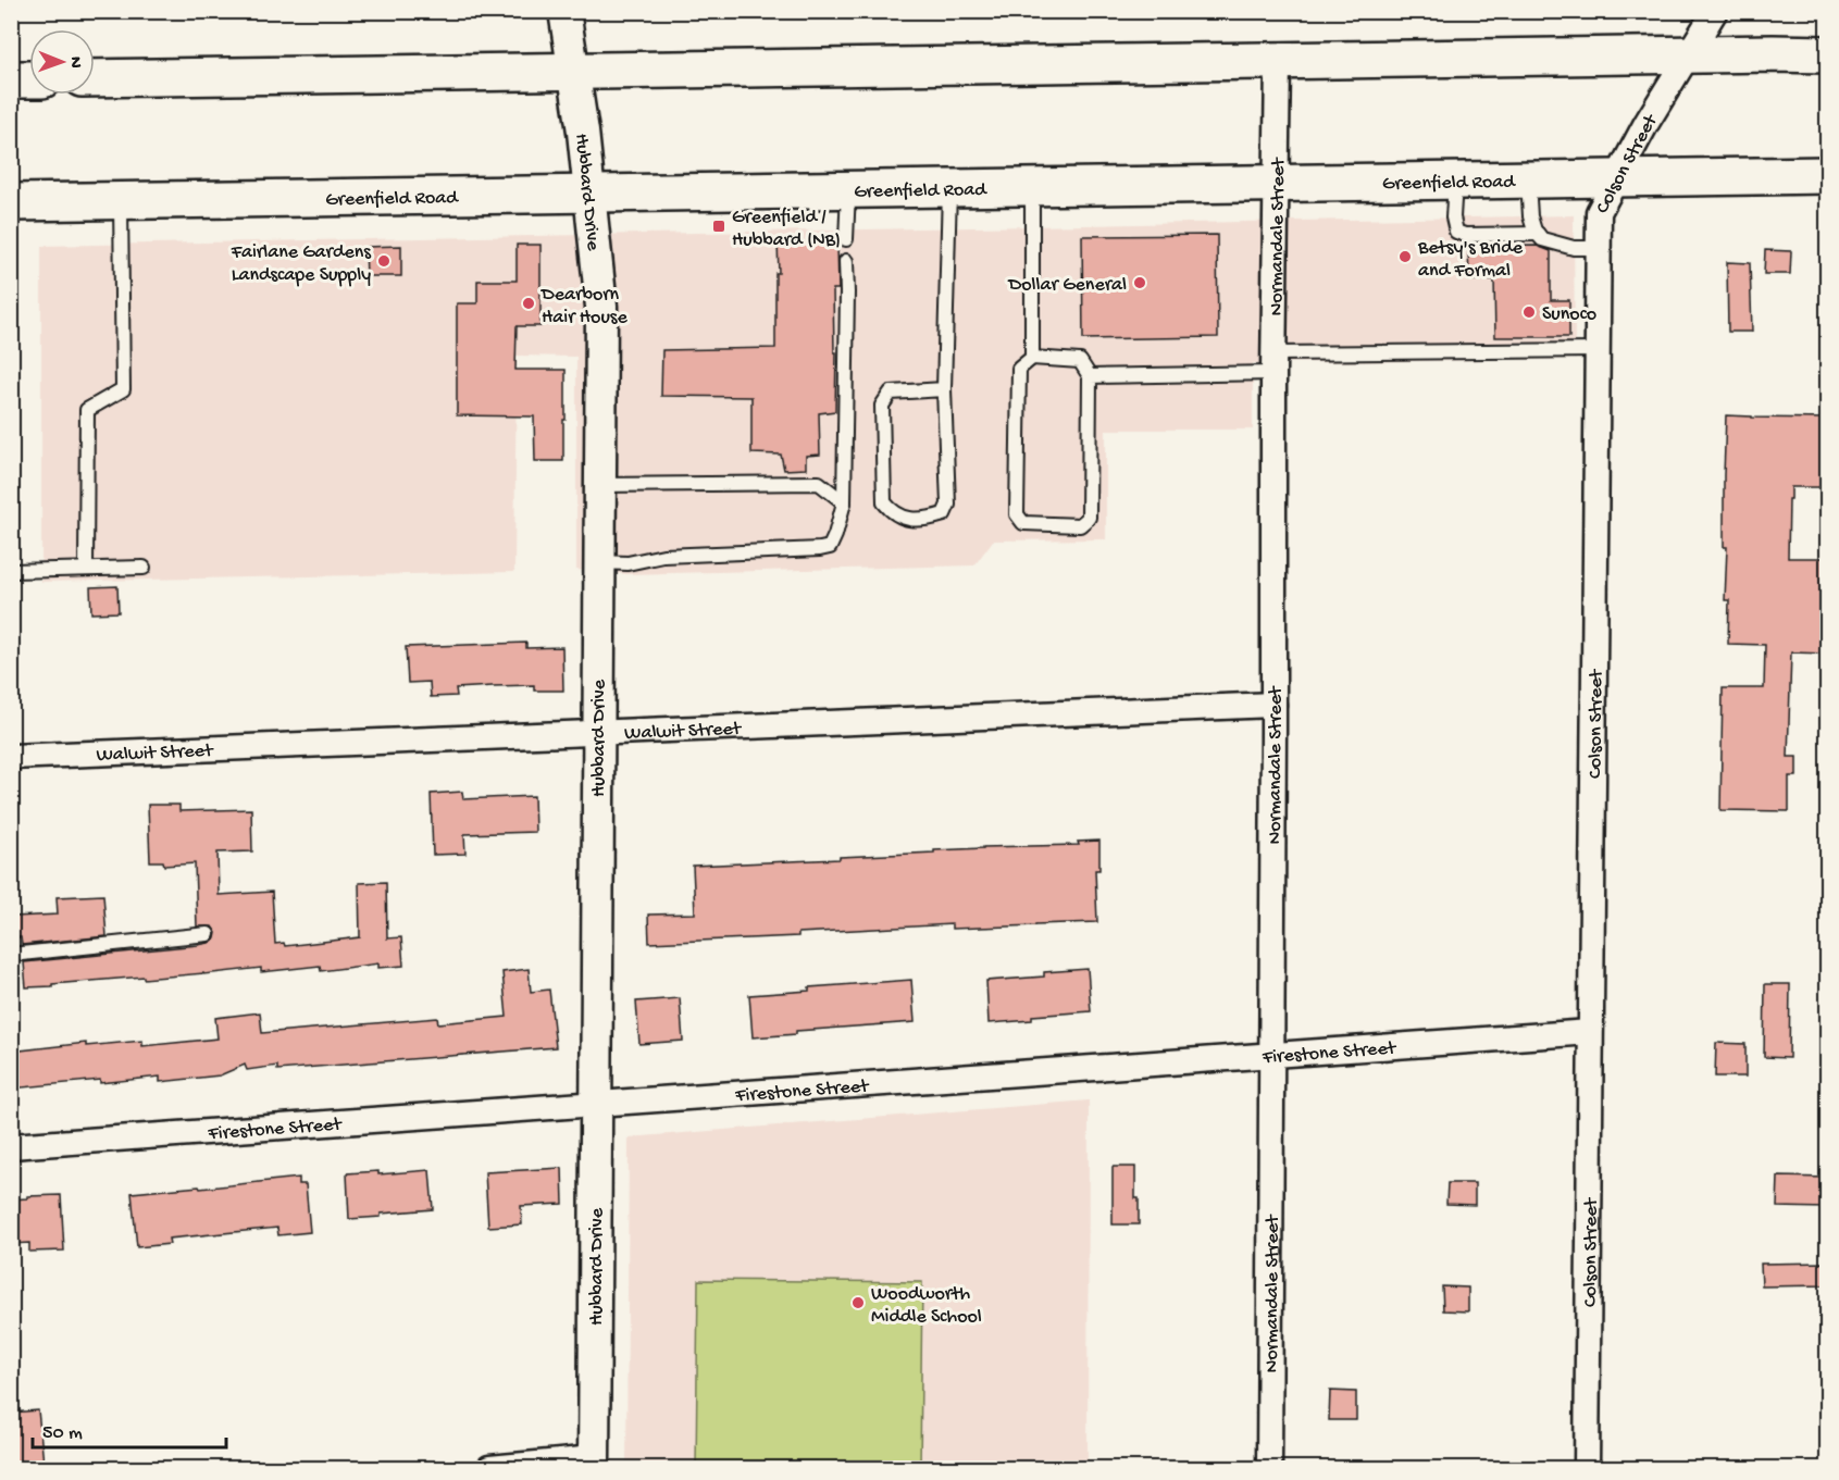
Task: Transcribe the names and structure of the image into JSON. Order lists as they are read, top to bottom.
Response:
{
  "streets": {
    "main road": ["Greenfield Road"],
    "street": [
      "Colson Street",
      "Hubbard Drive",
      "Normandale Street",
      "Walwit Street",
      "Firestone Street"
    ]
  },
  "crossings": [
    ["Colson Street", "Greenfield Road"],
    ["Colson Street", "Firestone Street"],
    ["Greenfield Road", "Hubbard Drive"],
    ["Greenfield Road", "Normandale Street"],
    ["Hubbard Drive", "Walwit Street"],
    ["Hubbard Drive", "Firestone Street"],
    ["Normandale Street", "Walwit Street"],
    ["Normandale Street", "Firestone Street"]
  ],
  "places": {
    "transit": ["Greenfield / Hubbard (NB)"],
    "other": [
      "Betsy's Bride and Formal",
      "Fairlane Gardens Landscape Supply",
      "Dollar General",
      "Dearborn Hair House",
      "Sunoco",
      "Woodworth Middle School"
    ]
  },
  "scale_bar": "50 m",
  "north": "right"
}
